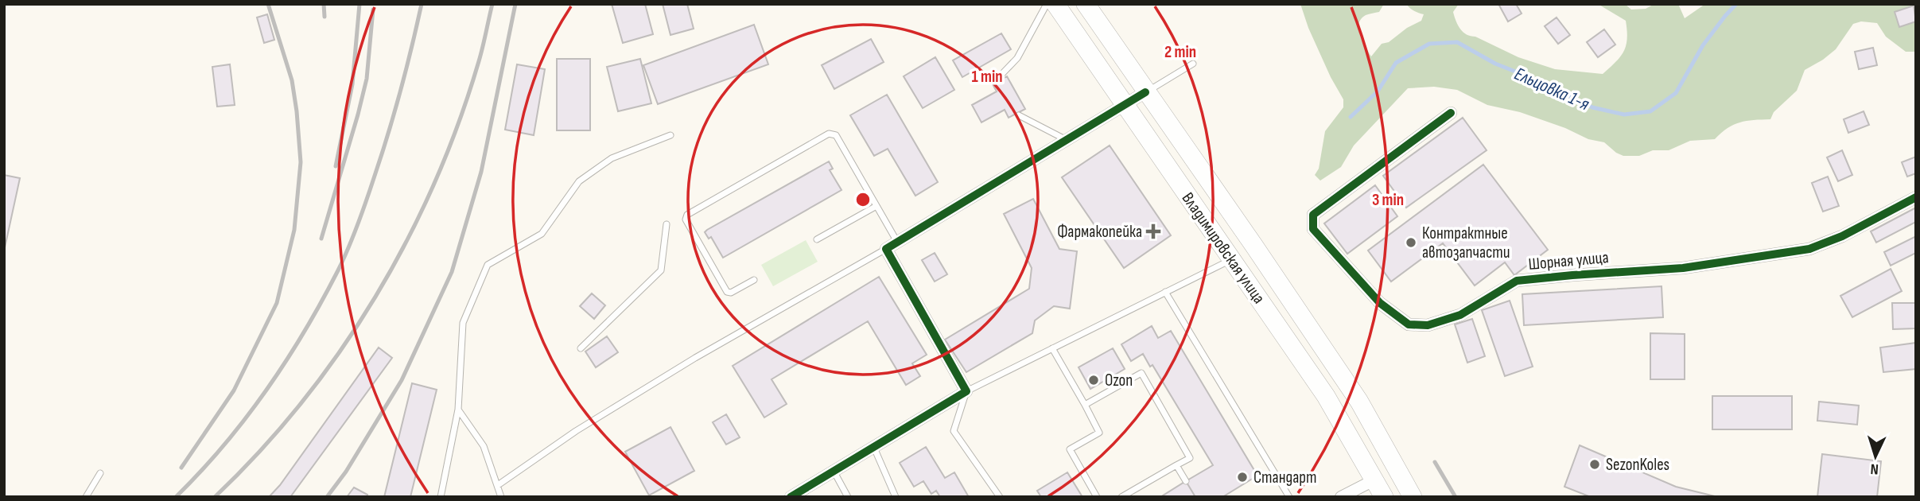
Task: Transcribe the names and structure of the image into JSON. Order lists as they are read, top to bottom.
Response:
{
  "streets": {
    "main road": ["Владимировская улица"],
    "street": ["Шорная улица"]
  },
  "water": ["Ельцовка 1-я"],
  "places": {
    "health": ["Фармакопейка"],
    "other": [
      "Контрактные автозапчасти",
      "Ozon",
      "SezonKoles",
      "Стандарт"
    ]
  },
  "north": "bottom",
  "rings": ["2 min", "1 min", "3 min"]
}
